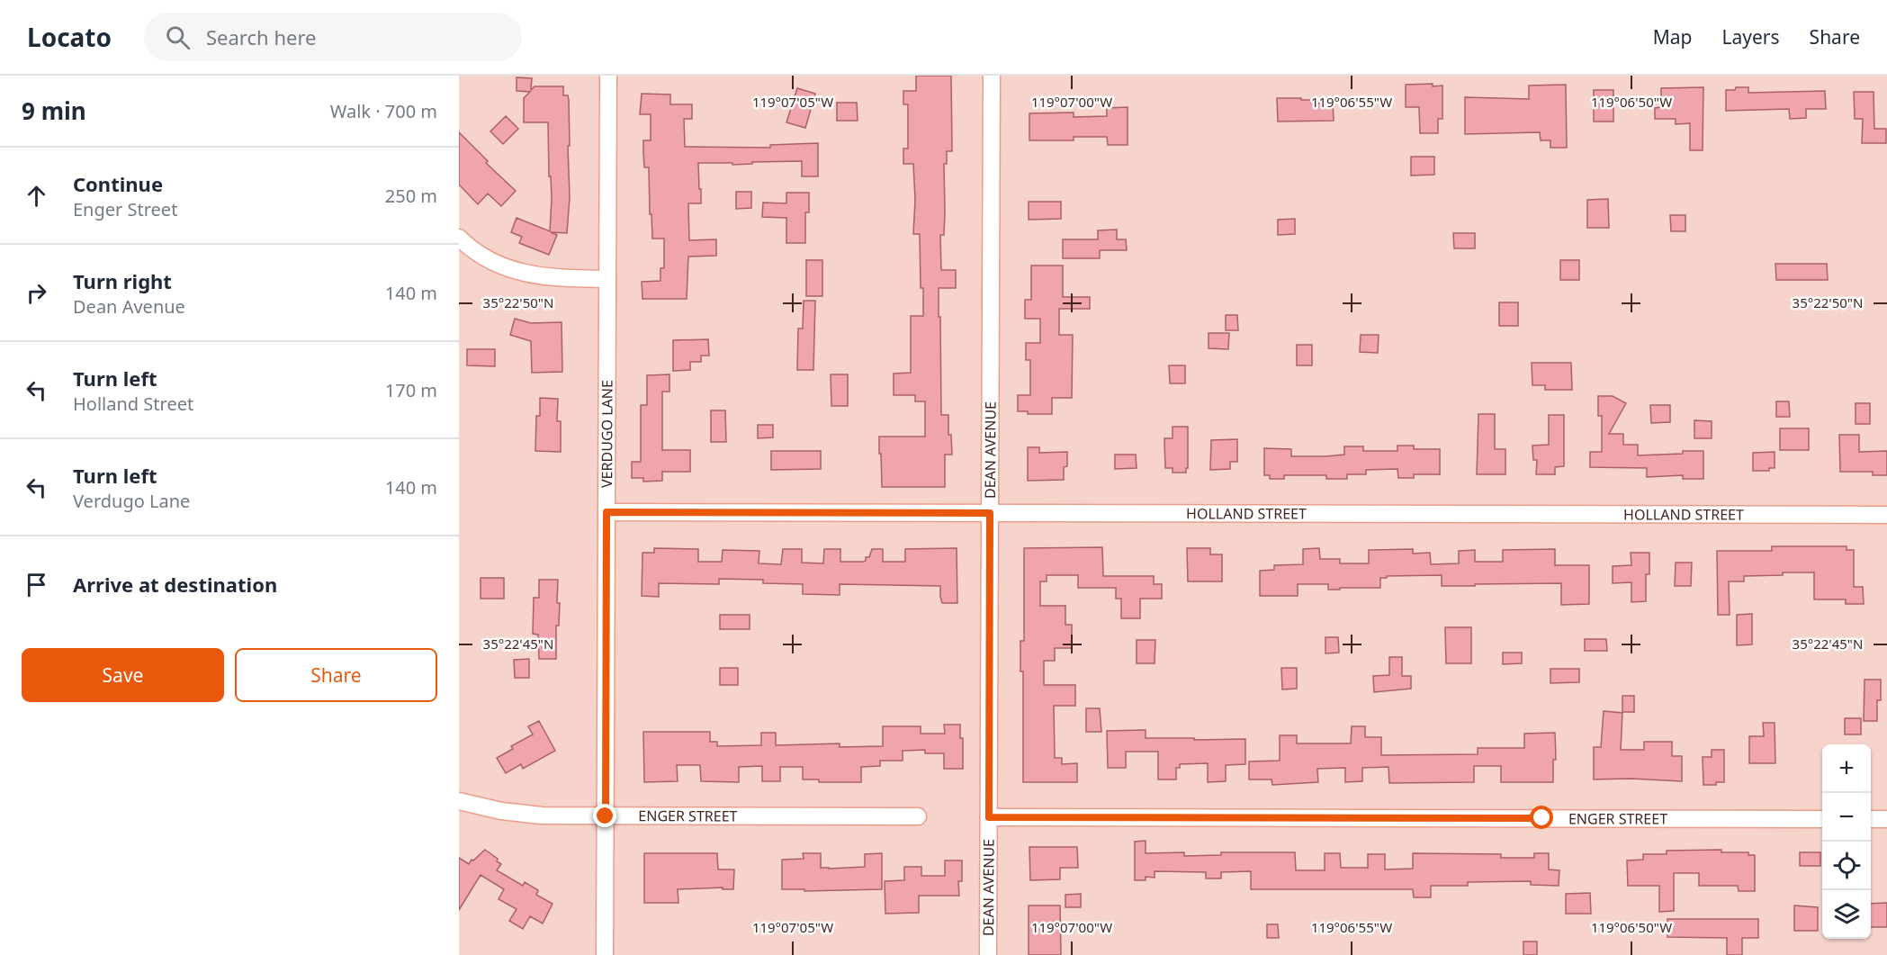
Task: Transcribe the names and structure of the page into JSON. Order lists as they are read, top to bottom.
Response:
{
  "streets": {
    "street": [
      "VERDUGO LANE",
      "DEAN AVENUE",
      "HOLLAND STREET",
      "ENGER STREET"
    ]
  },
  "crossings": [
    ["VERDUGO LANE", "HOLLAND STREET"],
    ["VERDUGO LANE", "ENGER STREET"],
    ["DEAN AVENUE", "HOLLAND STREET"],
    ["DEAN AVENUE", "ENGER STREET"]
  ],
  "page": {
    "header": "Locato",
    "search": "Search here",
    "nav": ["Map", "Layers", "Share"],
    "heading": ["9 min", "Walk · 700 m"],
    "list": [
      ["Continue", "Enger Street", "250 m"],
      ["Turn right", "Dean Avenue", "140 m"],
      ["Turn left", "Holland Street", "170 m"],
      ["Turn left", "Verdugo Lane", "140 m"],
      "Arrive at destination"
    ],
    "buttons": ["Save", "Share"],
    "map_buttons": ["+", "−"]
  },
  "coordinates": [
    "119°07'05\"W",
    "119°07'00\"W",
    "119°06'55\"W",
    "119°06'50\"W",
    "35°22'50\"N",
    "35°22'45\"N"
  ]
}
